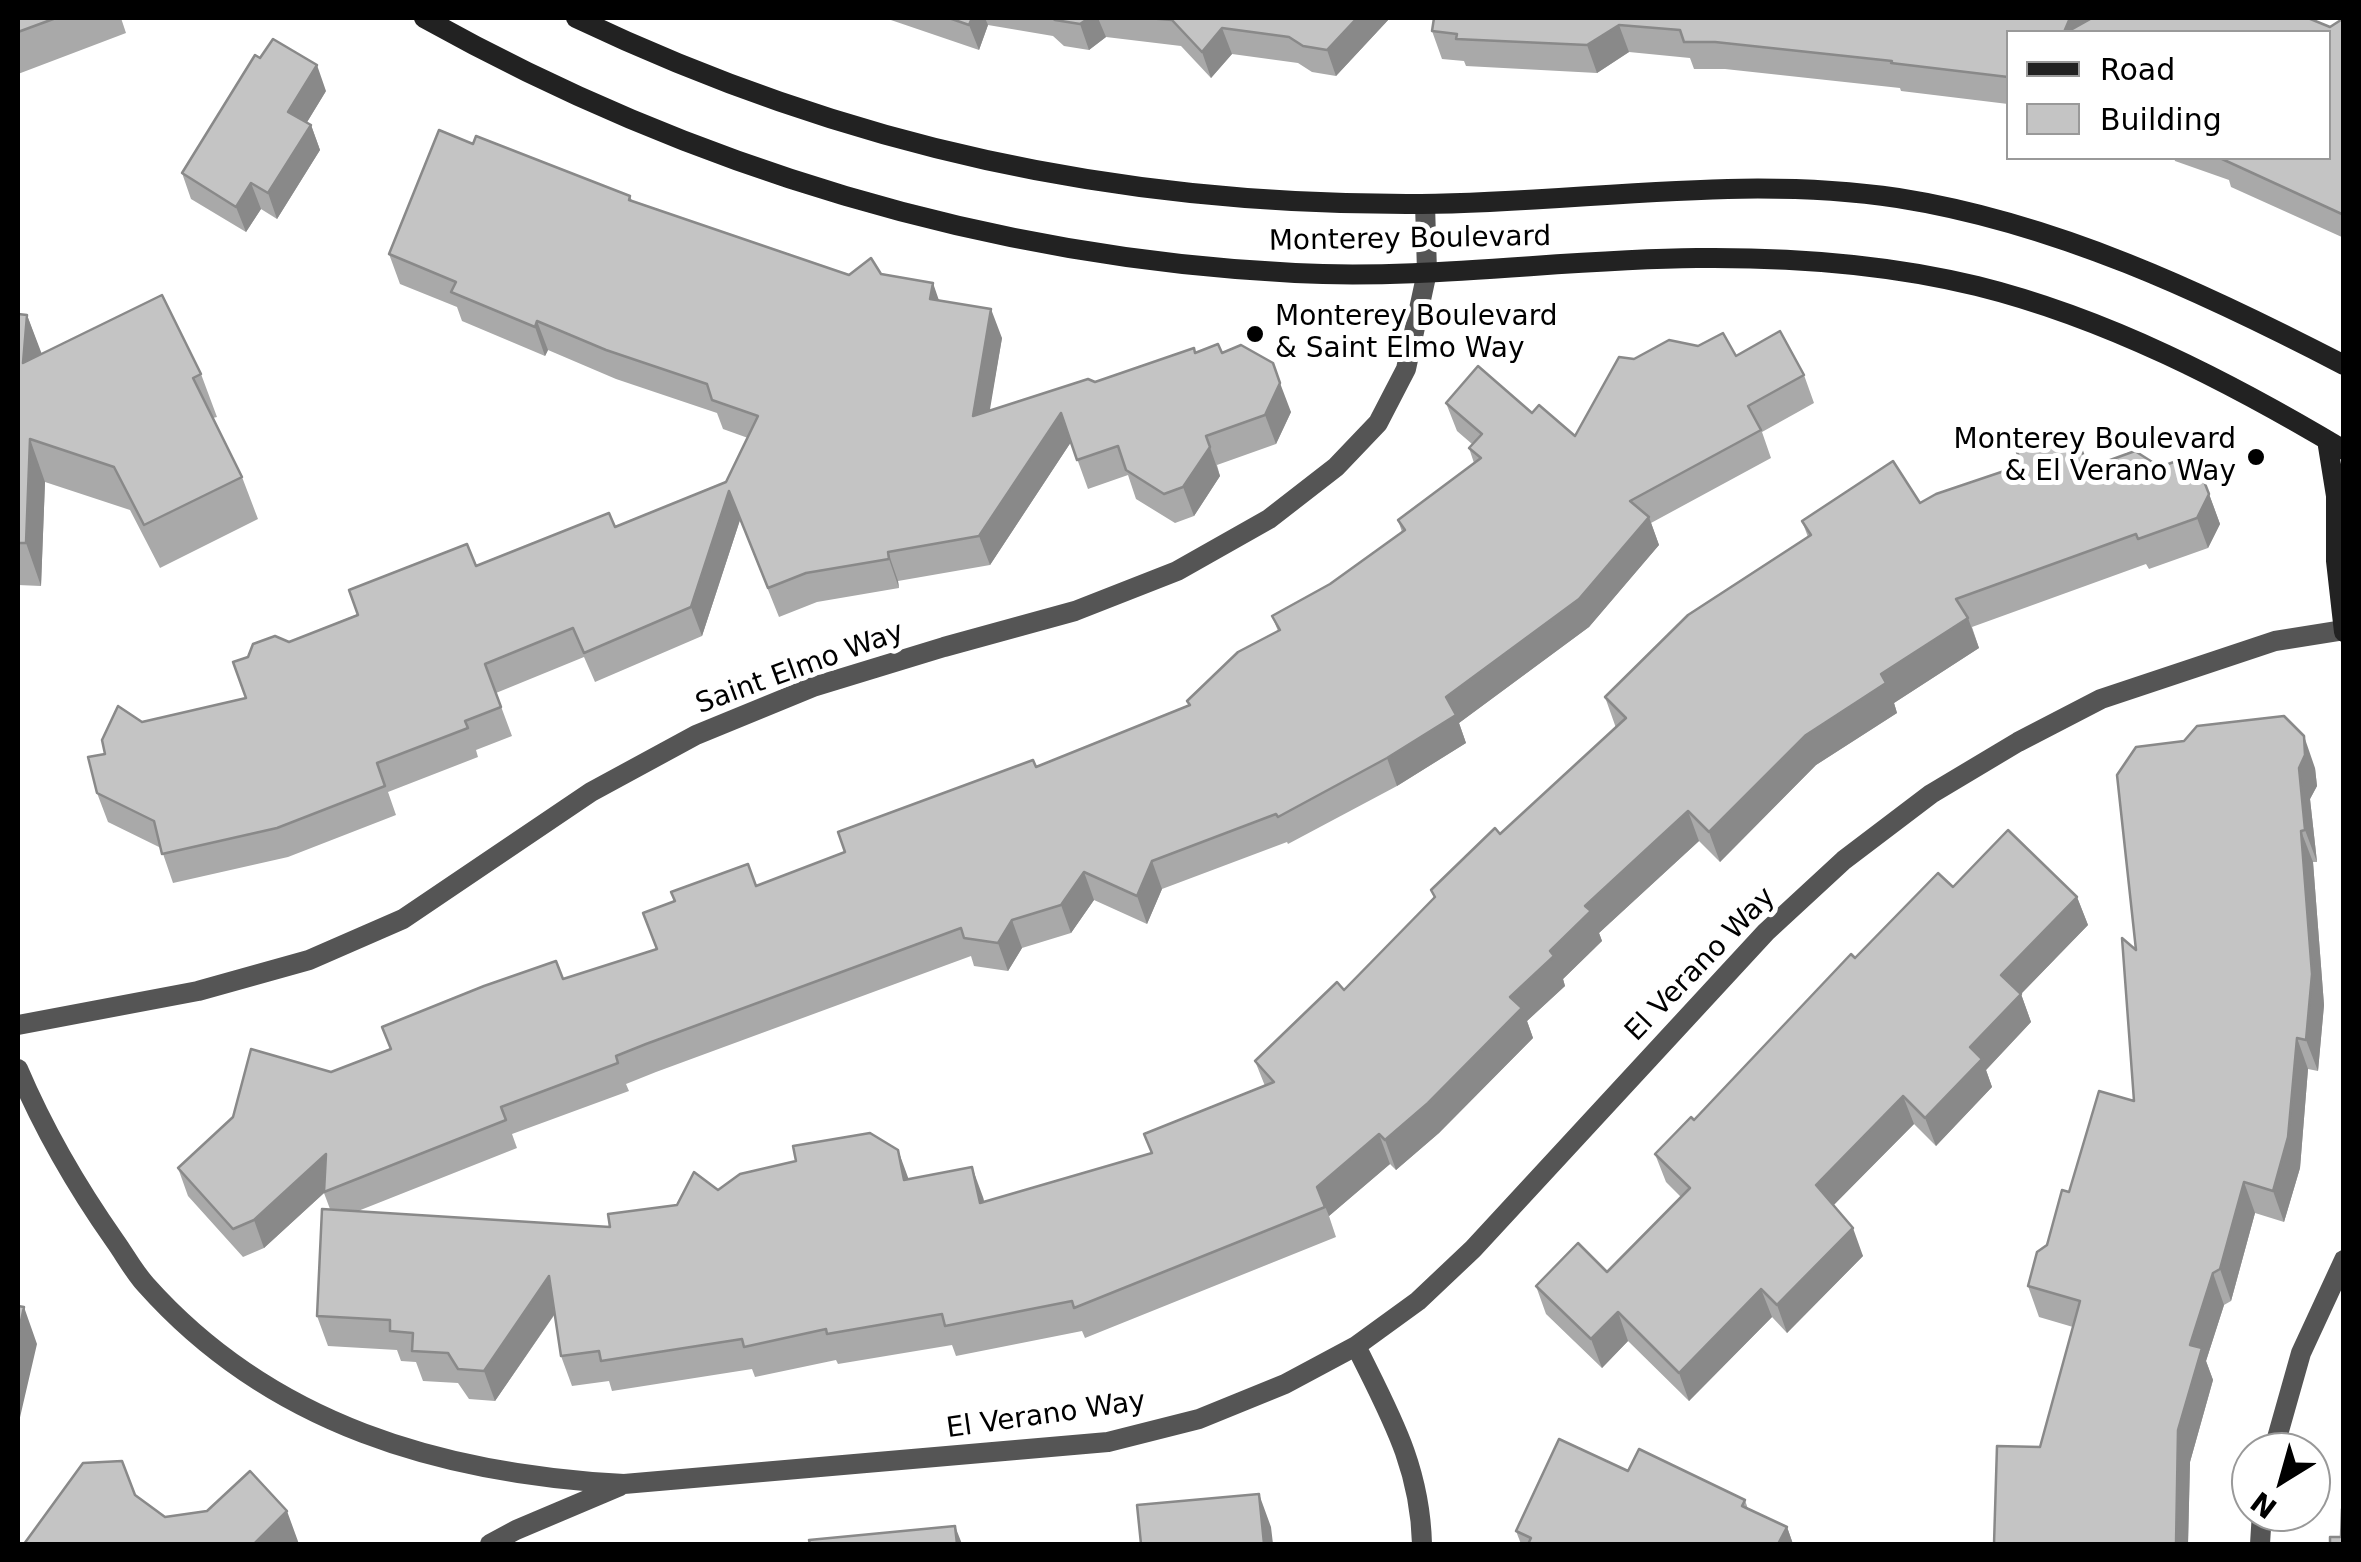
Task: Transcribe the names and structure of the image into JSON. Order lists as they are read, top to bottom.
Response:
{
  "streets": {
    "main road": ["Monterey Boulevard"],
    "street": ["Saint Elmo Way", "El Verano Way"]
  },
  "crossings": [
    ["Monterey Boulevard", "Saint Elmo Way"]
  ],
  "places": ["Monterey Boulevard & Saint Elmo Way", "Monterey Boulevard & El Verano Way"],
  "legend": ["Road", "Building"],
  "north": "bottom left"
}
